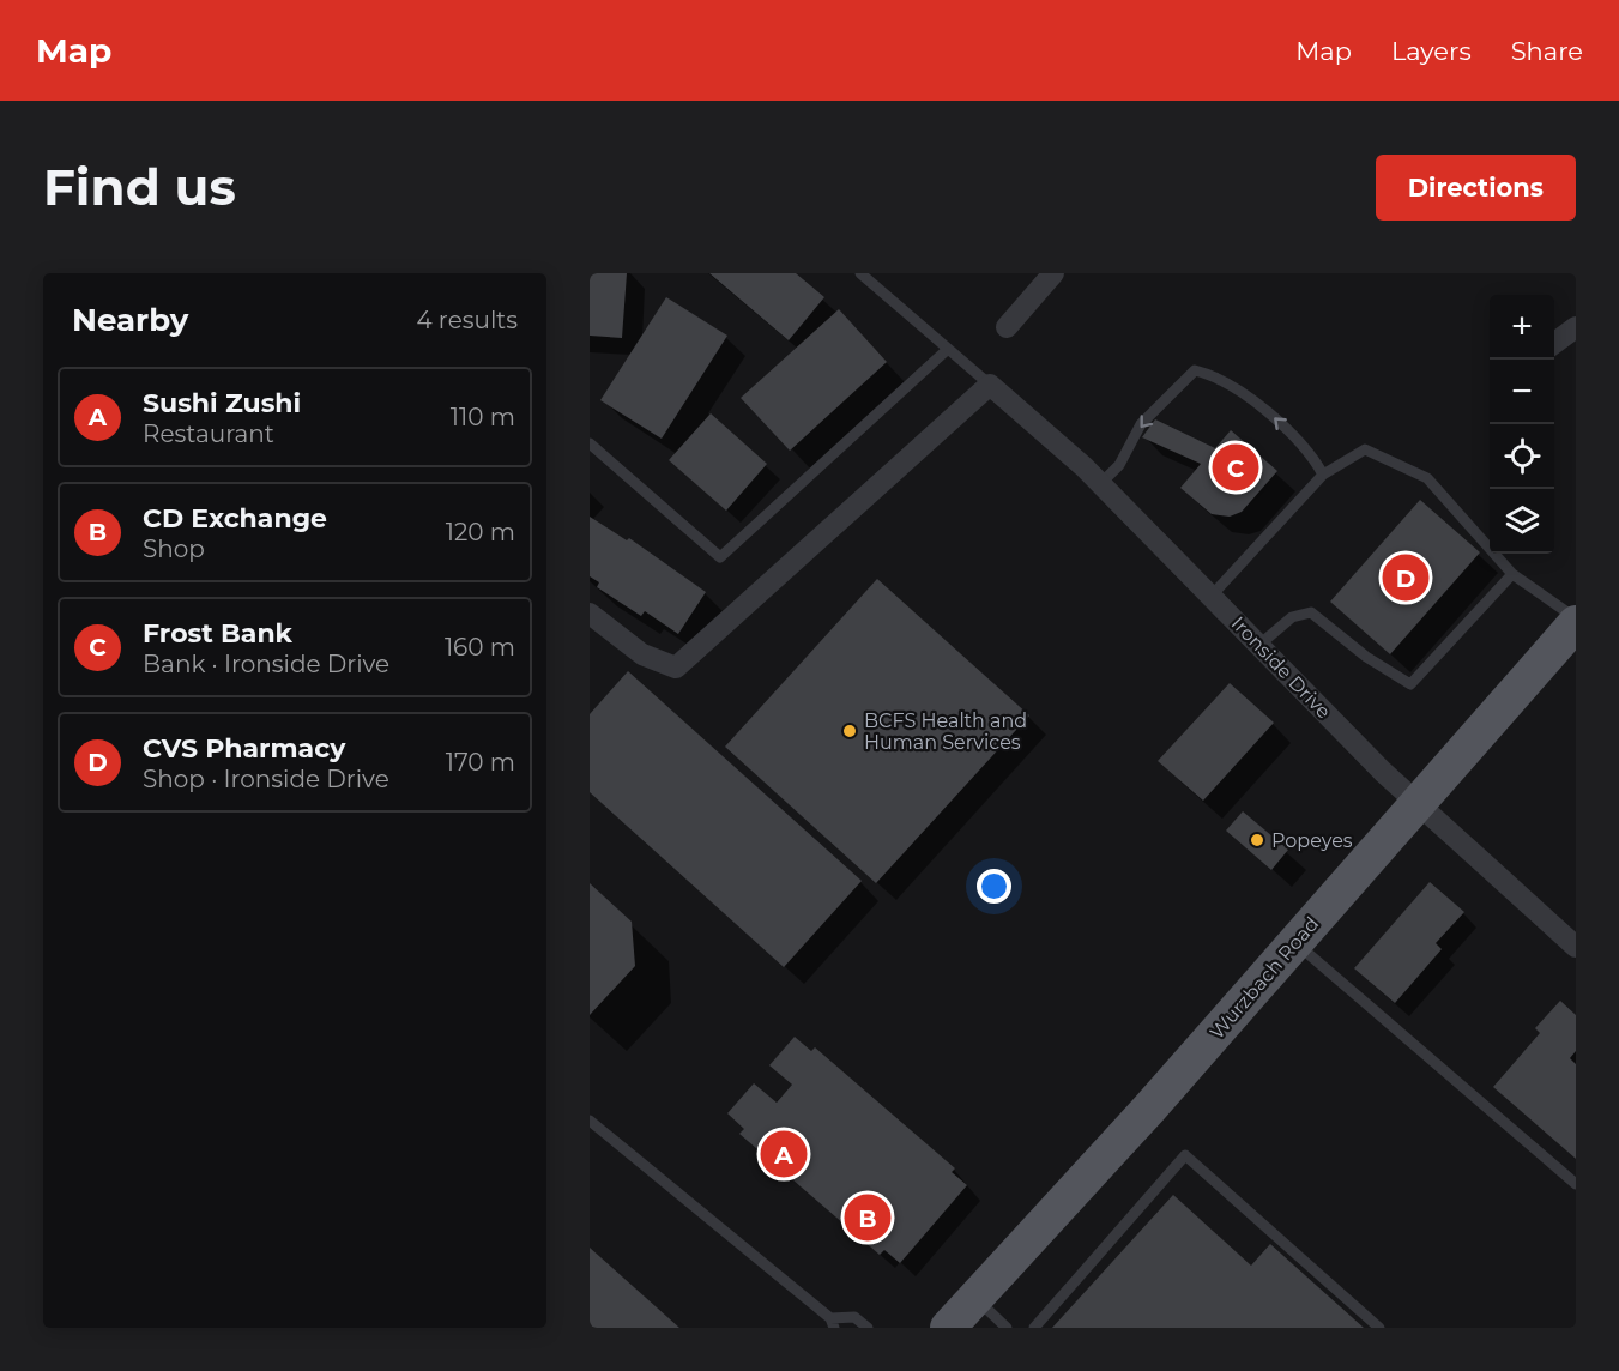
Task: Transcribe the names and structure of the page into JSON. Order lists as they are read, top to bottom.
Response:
{
  "streets": {
    "main road": ["Wurzbach Road"],
    "street": ["Ironside Drive"]
  },
  "crossings": [
    ["Ironside Drive", "Wurzbach Road"]
  ],
  "places": ["BCFS Health and Human Services", "Popeyes"],
  "page": {
    "header": "Map",
    "nav": ["Map", "Layers", "Share"],
    "buttons": "Directions",
    "title": "Find us",
    "heading": ["Nearby", "4 results"],
    "map_buttons": ["+", "−"],
    "list": [
      {
        "mark": "A",
        "name": "Sushi Zushi",
        "note": "Restaurant",
        "value": "110 m"
      },
      {
        "mark": "B",
        "name": "CD Exchange",
        "note": "Shop",
        "value": "120 m"
      },
      {
        "mark": "C",
        "name": "Frost Bank",
        "note": "Bank · Ironside Drive",
        "value": "160 m"
      },
      {
        "mark": "D",
        "name": "CVS Pharmacy",
        "note": "Shop · Ironside Drive",
        "value": "170 m"
      }
    ],
    "pins": [
      "C",
      "D",
      "A",
      "B"
    ]
  }
}
